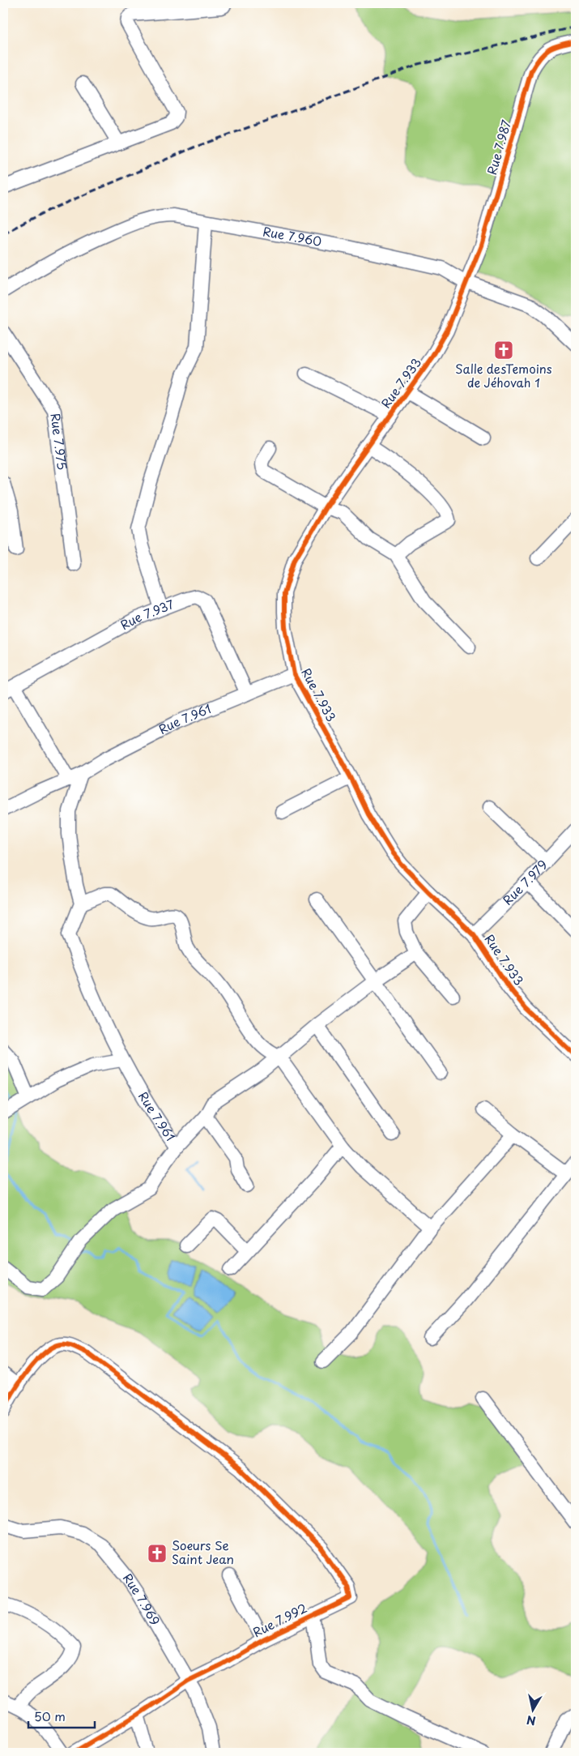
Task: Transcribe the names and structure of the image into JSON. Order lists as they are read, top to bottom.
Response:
{
  "streets": {
    "street": [
      "Rue 7.987",
      "Rue 7.960",
      "Rue 7.933",
      "Rue 7.975",
      "Rue 7.937",
      "Rue 7.961",
      "Rue 7.979",
      "Rue 7.969",
      "Rue 7.992"
    ]
  },
  "crossings": [
    ["Rue 7.987", "Rue 7.960"],
    ["Rue 7.987", "Rue 7.933"],
    ["Rue 7.960", "Rue 7.933"],
    ["Rue 7.933", "Rue 7.961"],
    ["Rue 7.933", "Rue 7.979"],
    ["Rue 7.937", "Rue 7.961"],
    ["Rue 7.969", "Rue 7.992"]
  ],
  "places": {
    "church": ["Salle desTemoins de Jéhovah 1", "Soeurs Se Saint Jean"]
  },
  "scale_bar": "50 m",
  "north": "bottom"
}
